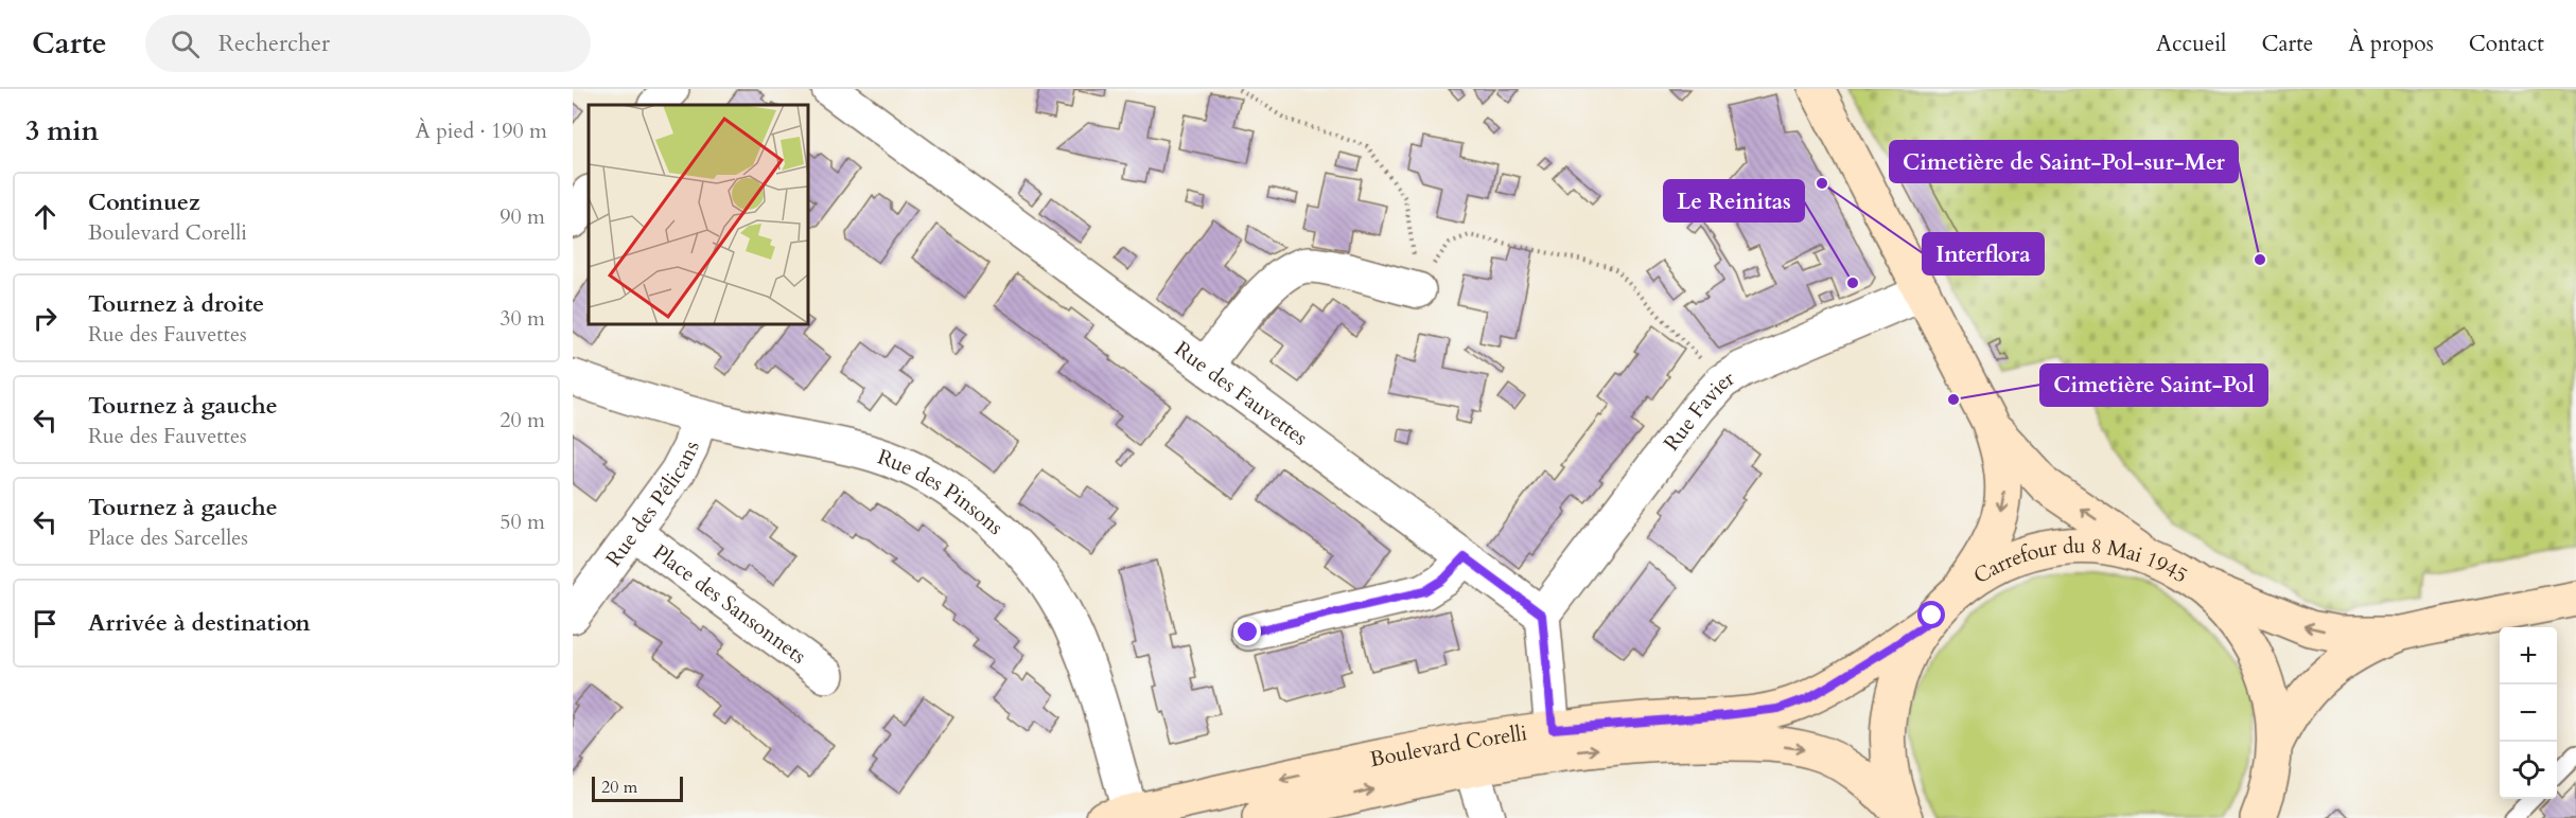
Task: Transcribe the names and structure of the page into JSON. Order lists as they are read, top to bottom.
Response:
{
  "streets": {
    "main road": ["Carrefour du 8 Mai 1945", "Boulevard Corelli"],
    "street": [
      "Rue des Fauvettes",
      "Rue Favier",
      "Rue des Pinsons",
      "Rue des Pélicans",
      "Place des Sansonnets"
    ]
  },
  "crossings": [
    ["Rue des Fauvettes", "Rue Favier"],
    ["Rue des Pinsons", "Rue des Pélicans"],
    ["Rue des Pinsons", "Boulevard Corelli"],
    ["Rue des Pélicans", "Place des Sansonnets"],
    ["Carrefour du 8 Mai 1945", "Boulevard Corelli"]
  ],
  "places": [
    "Interflora",
    "Cimetière de Saint-Pol-sur-Mer",
    "Le Reinitas",
    "Cimetière Saint-Pol"
  ],
  "scale_bar": "20 m",
  "page": {
    "header": "Carte",
    "search": "Rechercher",
    "nav": [
      "Accueil",
      "Carte",
      "À propos",
      "Contact"
    ],
    "heading": ["3 min", "À pied · 190 m"],
    "list": [
      ["Continuez", "Boulevard Corelli", "90 m"],
      ["Tournez à droite", "Rue des Fauvettes", "30 m"],
      ["Tournez à gauche", "Rue des Fauvettes", "20 m"],
      ["Tournez à gauche", "Place des Sarcelles", "50 m"],
      "Arrivée à destination"
    ],
    "map_buttons": ["+", "−"],
    "scale": "20 m"
  }
}
